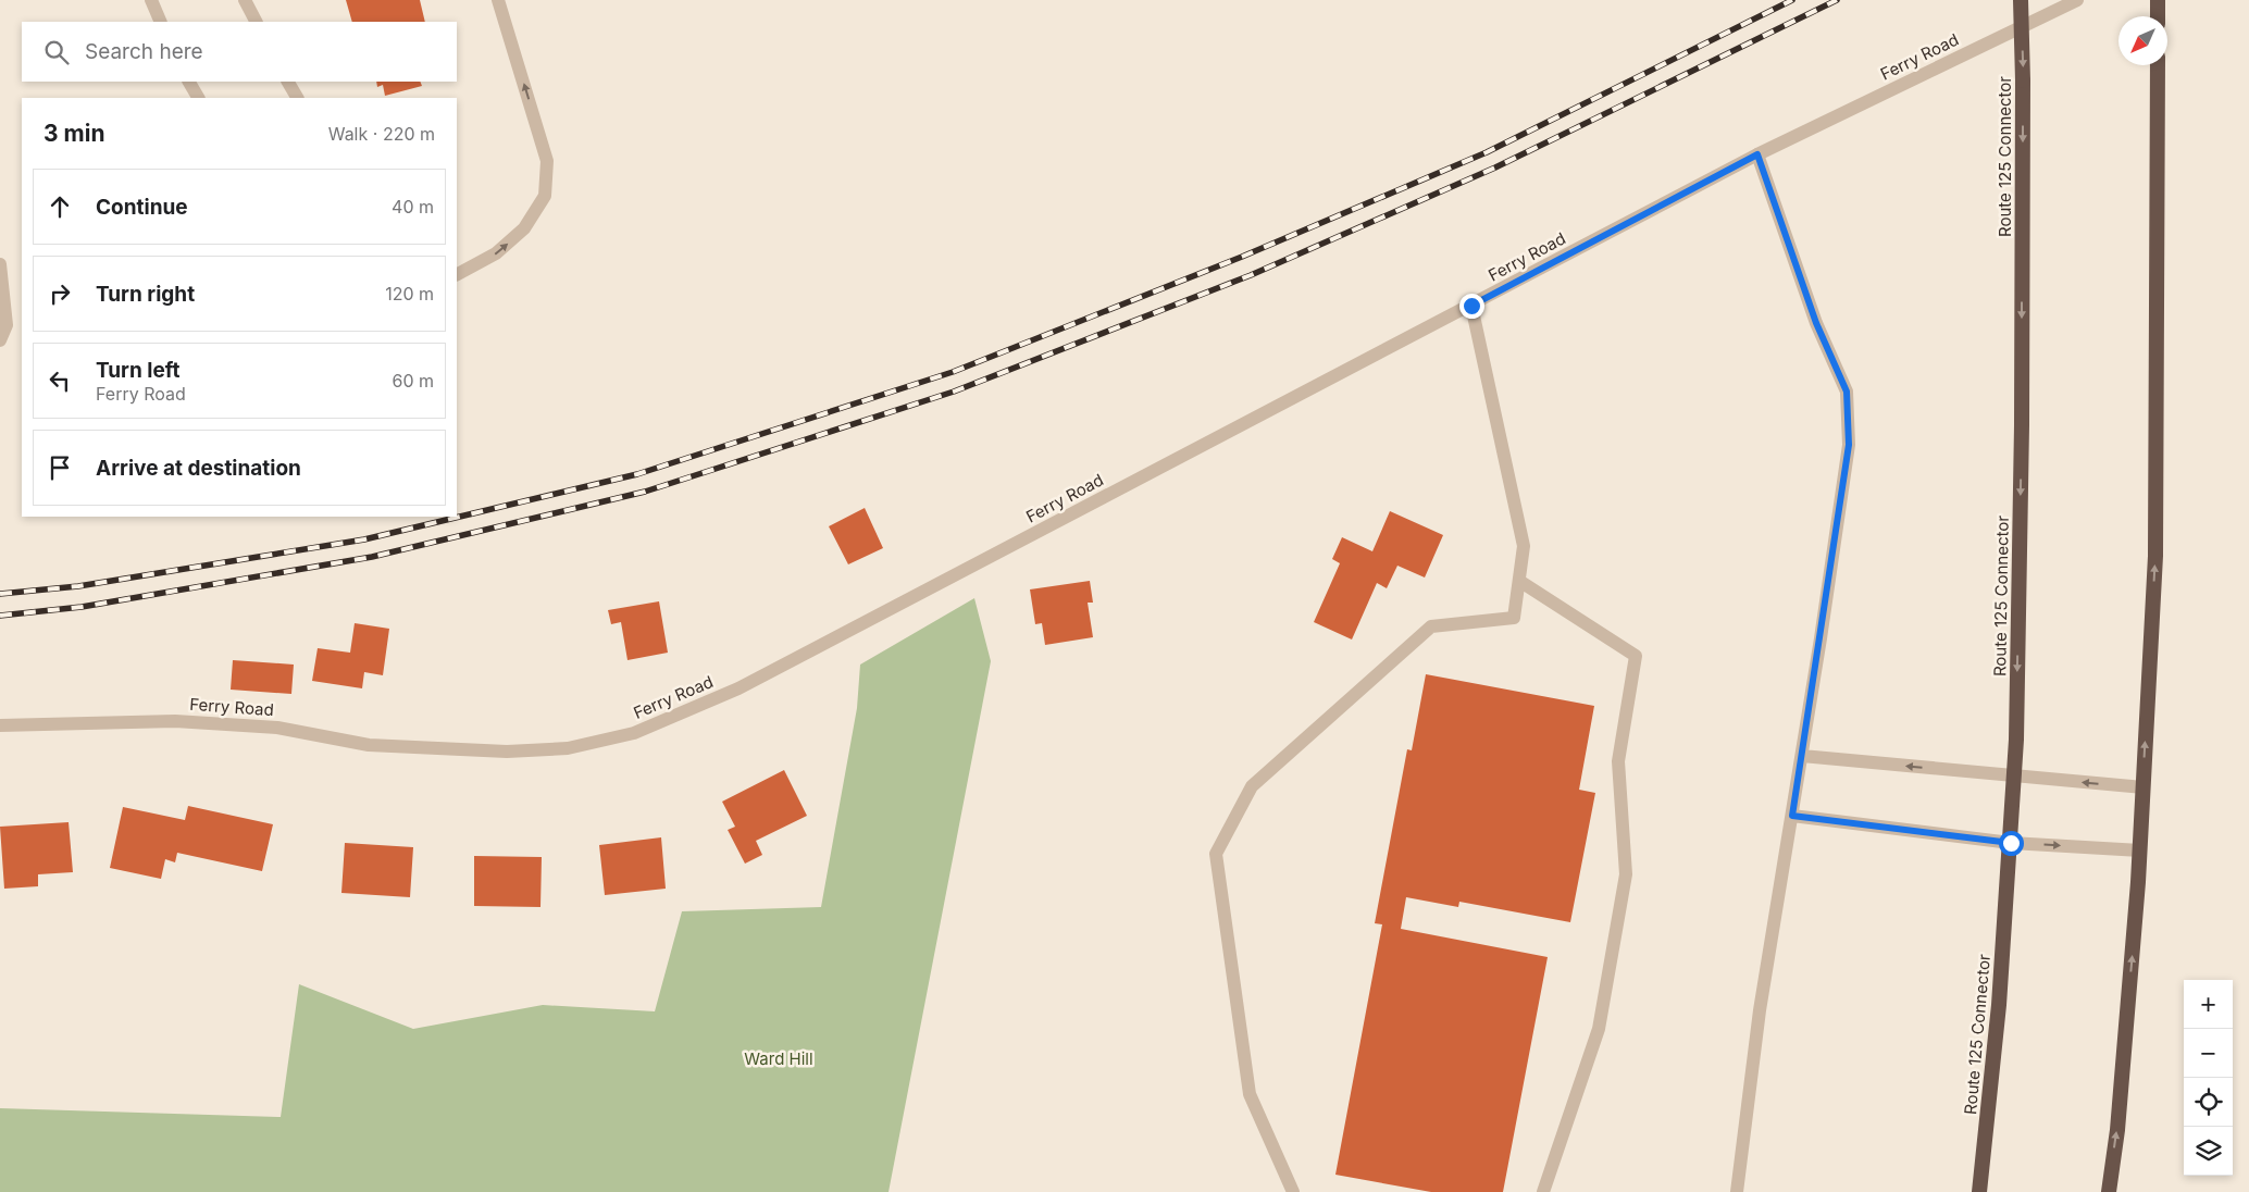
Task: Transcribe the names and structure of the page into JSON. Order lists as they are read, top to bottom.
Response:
{
  "streets": {
    "highway": ["Route 125 Connector"],
    "street": ["Ferry Road"]
  },
  "parks": ["Ward Hill"],
  "north": "bottom left",
  "page": {
    "search": "Search here",
    "heading": ["3 min", "Walk · 220 m"],
    "list": [
      ["Continue", "40 m"],
      ["Turn right", "120 m"],
      ["Turn left", "Ferry Road", "60 m"],
      "Arrive at destination"
    ],
    "map_buttons": ["+", "−"]
  }
}
